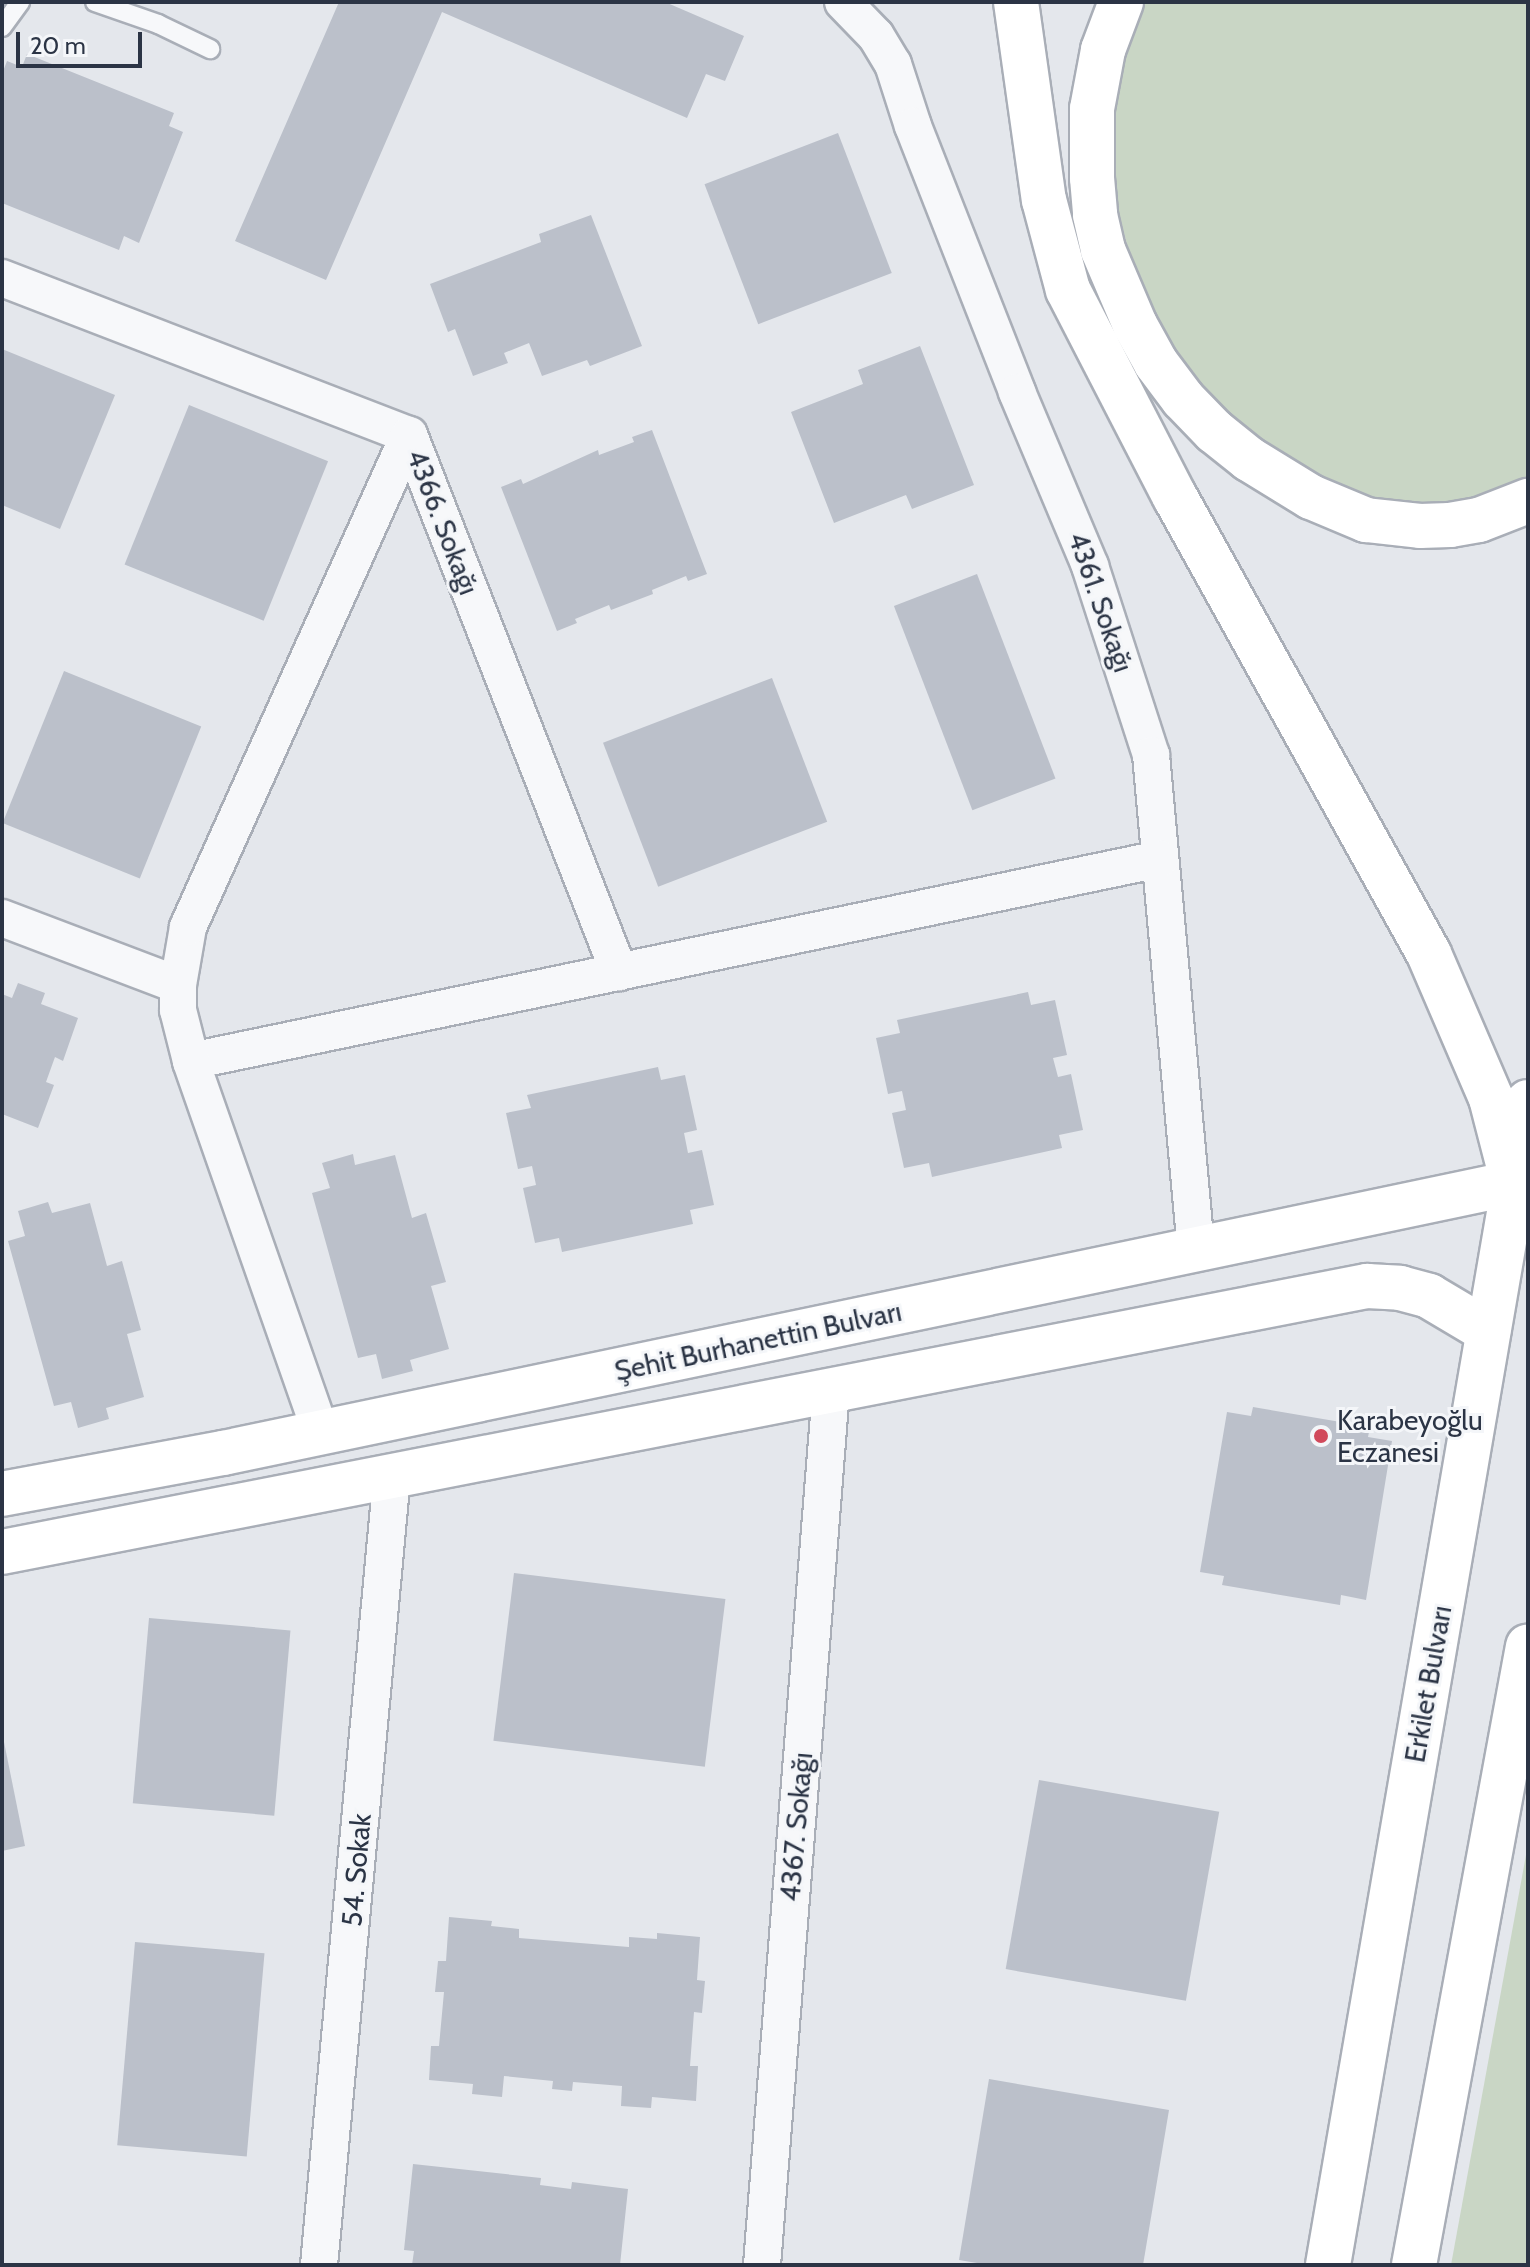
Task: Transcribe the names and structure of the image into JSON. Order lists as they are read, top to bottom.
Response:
{
  "streets": {
    "main road": ["Şehit Burhanettin Bulvarı", "Erkilet Bulvarı"],
    "street": [
      "4366. Sokağı",
      "4361. Sokağı",
      "4367. Sokağı",
      "54. Sokak"
    ]
  },
  "crossings": [
    ["4361. Sokağı", "Şehit Burhanettin Bulvarı"],
    ["Şehit Burhanettin Bulvarı", "Erkilet Bulvarı"]
  ],
  "places": ["Karabeyoğlu Eczanesi"],
  "scale_bar": "20 m"
}
